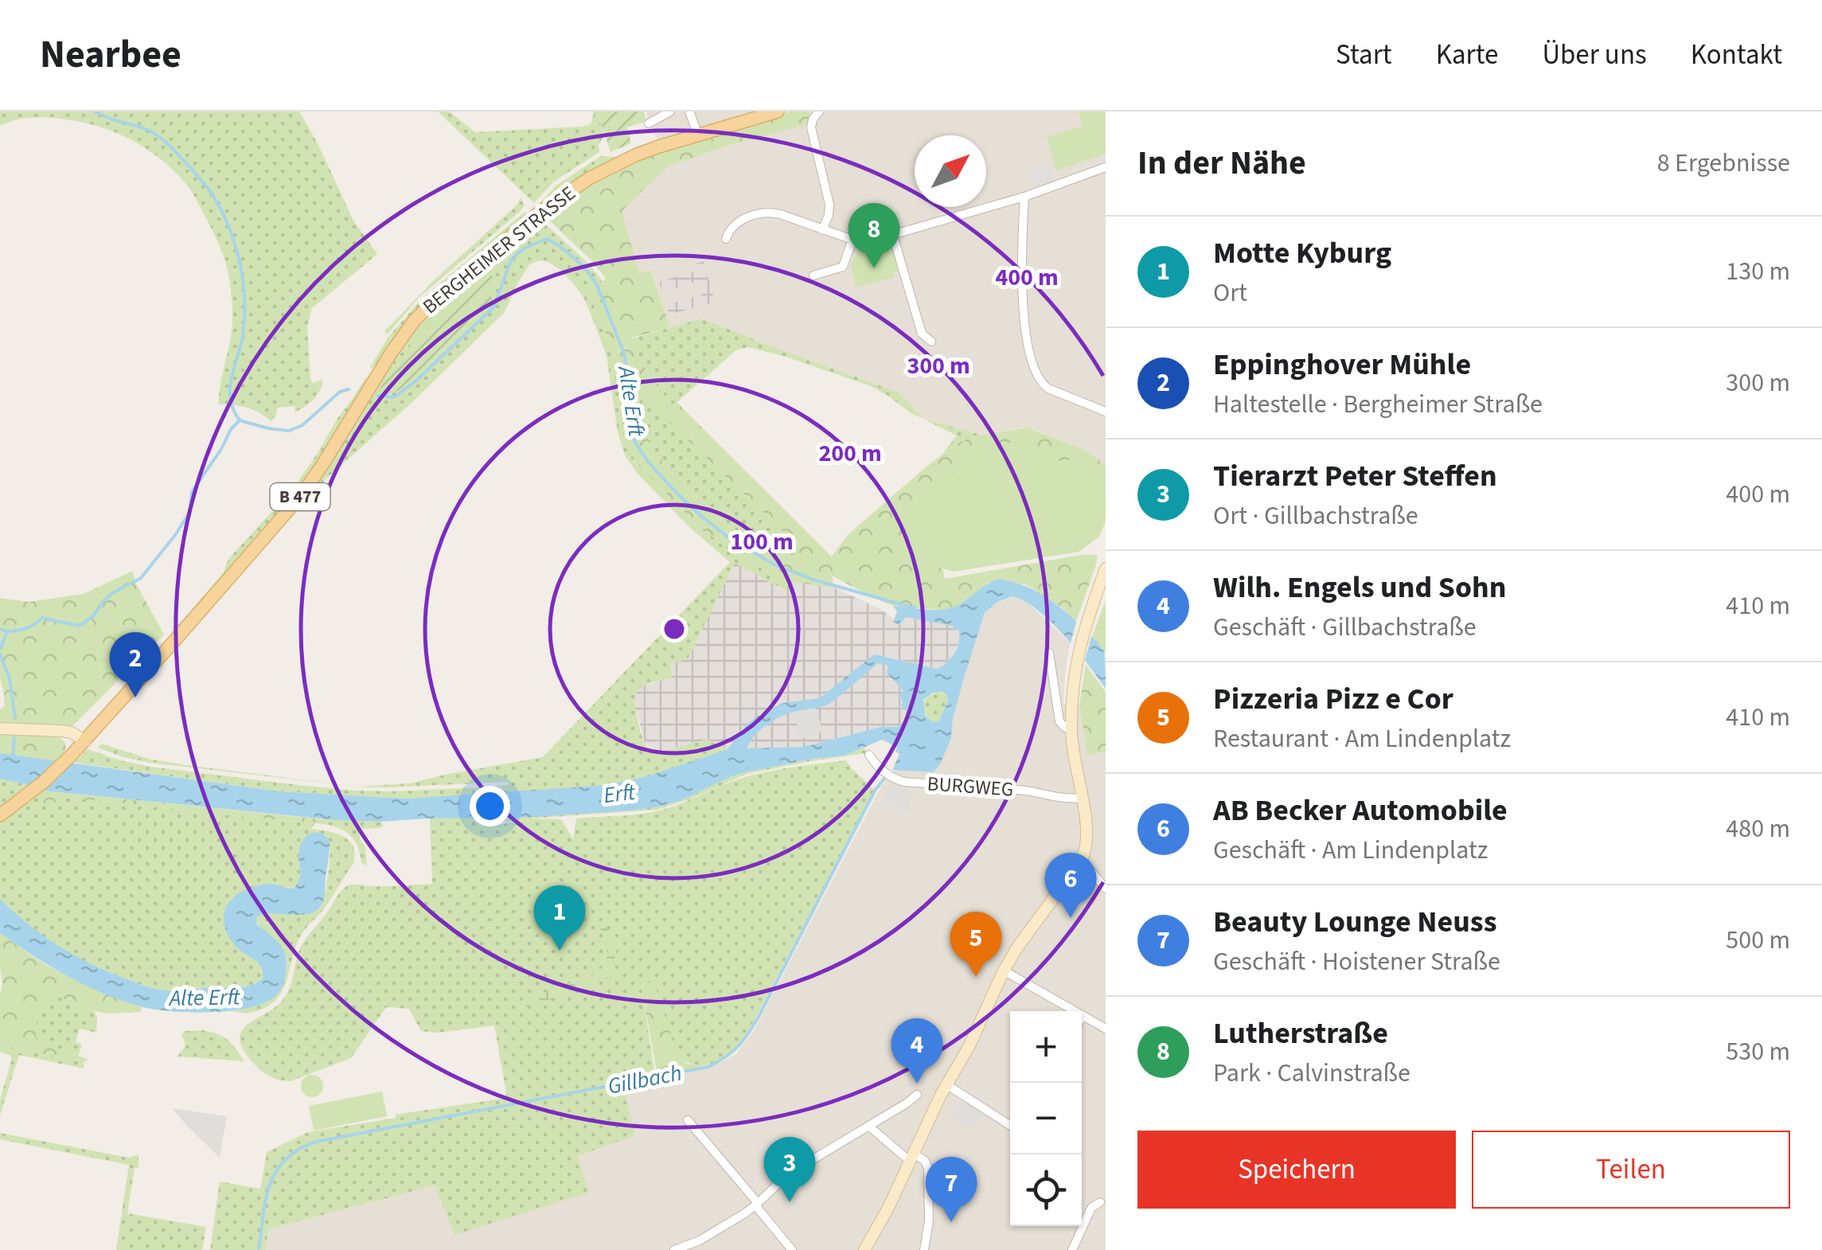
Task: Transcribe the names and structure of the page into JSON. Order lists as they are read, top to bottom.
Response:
{
  "streets": {
    "main road": ["BERGHEIMER STRASSE", "B 477"],
    "street": ["BURGWEG"]
  },
  "water": ["Alte Erft", "Erft", "Gillbach"],
  "north": "top right",
  "page": {
    "header": "Nearbee",
    "nav": [
      "Start",
      "Karte",
      "Über uns",
      "Kontakt"
    ],
    "heading": ["In der Nähe", "8 Ergebnisse"],
    "pins": [
      "8",
      "2",
      "6",
      "1",
      "5",
      "4",
      "3",
      "7"
    ],
    "list": [
      {
        "mark": "1",
        "name": "Motte Kyburg",
        "note": "Ort",
        "value": "130 m"
      },
      {
        "mark": "2",
        "name": "Eppinghover Mühle",
        "note": "Haltestelle · Bergheimer Straße",
        "value": "300 m"
      },
      {
        "mark": "3",
        "name": "Tierarzt Peter Steffen",
        "note": "Ort · Gillbachstraße",
        "value": "400 m"
      },
      {
        "mark": "4",
        "name": "Wilh. Engels und Sohn",
        "note": "Geschäft · Gillbachstraße",
        "value": "410 m"
      },
      {
        "mark": "5",
        "name": "Pizzeria Pizz e Cor",
        "note": "Restaurant · Am Lindenplatz",
        "value": "410 m"
      },
      {
        "mark": "6",
        "name": "AB Becker Automobile",
        "note": "Geschäft · Am Lindenplatz",
        "value": "480 m"
      },
      {
        "mark": "7",
        "name": "Beauty Lounge Neuss",
        "note": "Geschäft · Hoistener Straße",
        "value": "500 m"
      },
      {
        "mark": "8",
        "name": "Lutherstraße",
        "note": "Park · Calvinstraße",
        "value": "530 m"
      }
    ],
    "map_buttons": ["+", "−"],
    "buttons": ["Speichern", "Teilen"]
  },
  "rings": [
    "400 m",
    "300 m",
    "200 m",
    "100 m"
  ]
}
